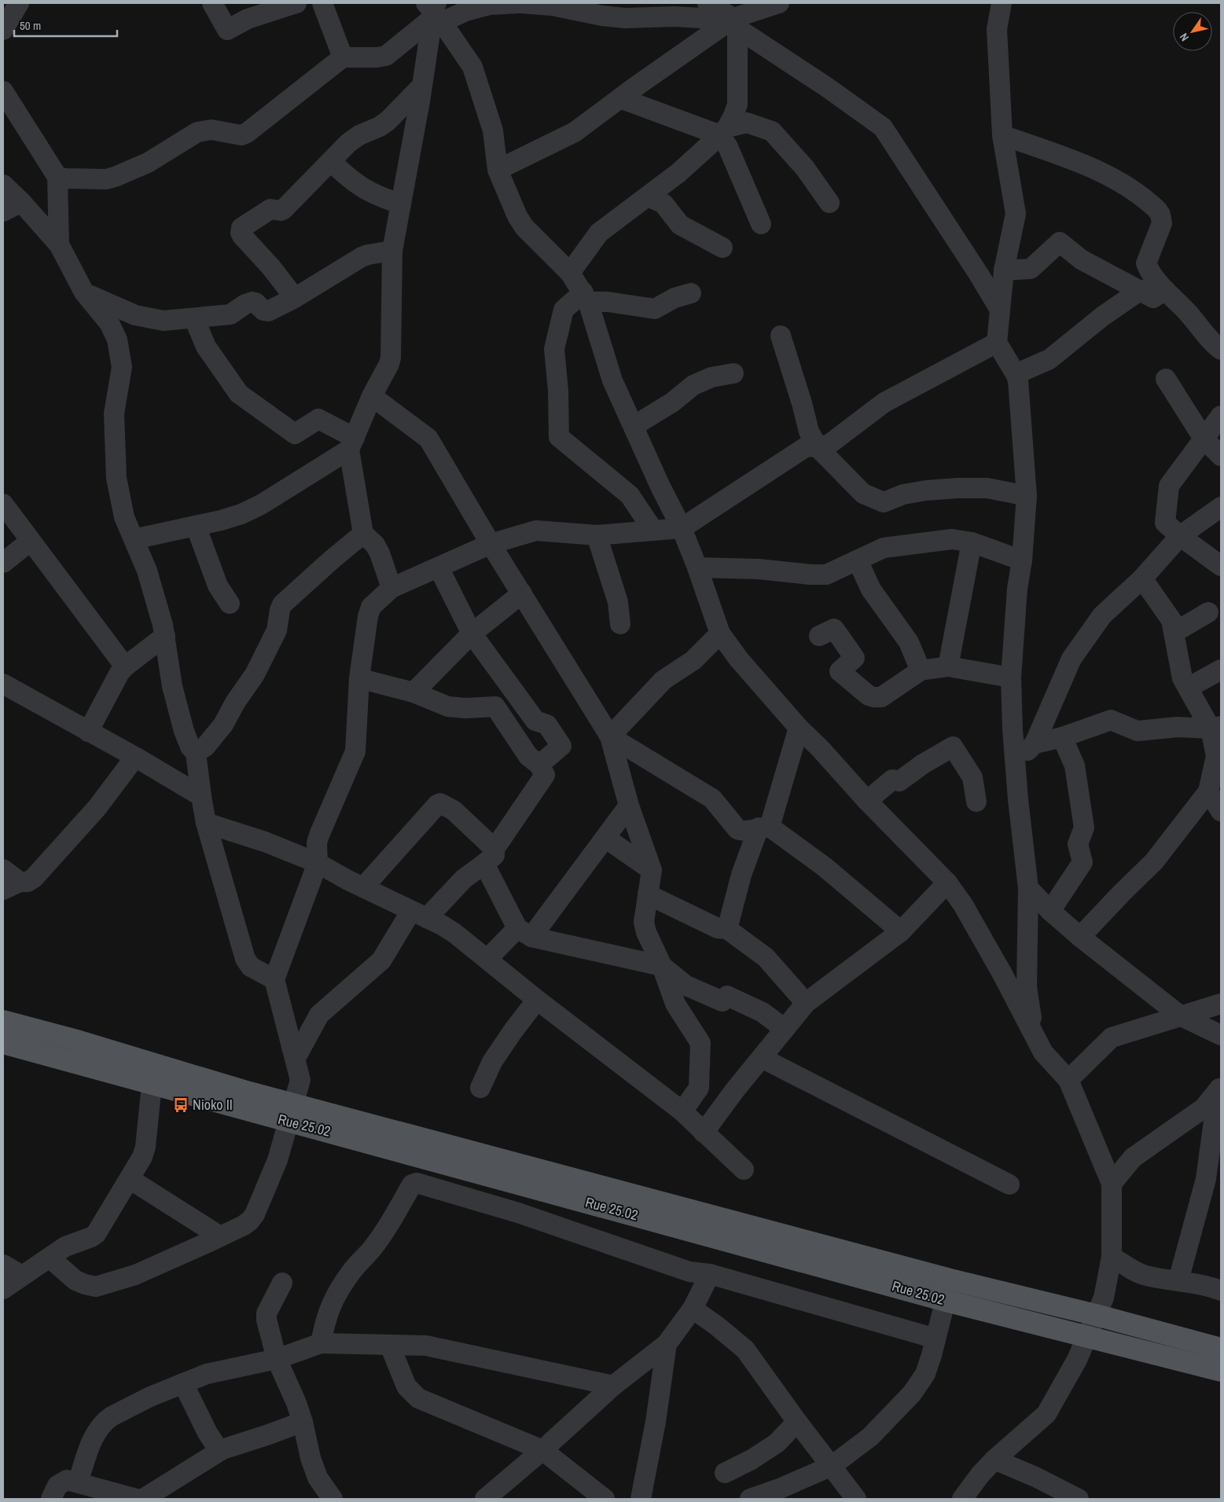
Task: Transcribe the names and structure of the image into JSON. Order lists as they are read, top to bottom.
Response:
{
  "streets": {
    "main road": ["Rue 25.02"]
  },
  "places": {
    "bus stop": ["Nioko II"]
  },
  "scale_bar": "50 m",
  "north": "bottom left"
}
